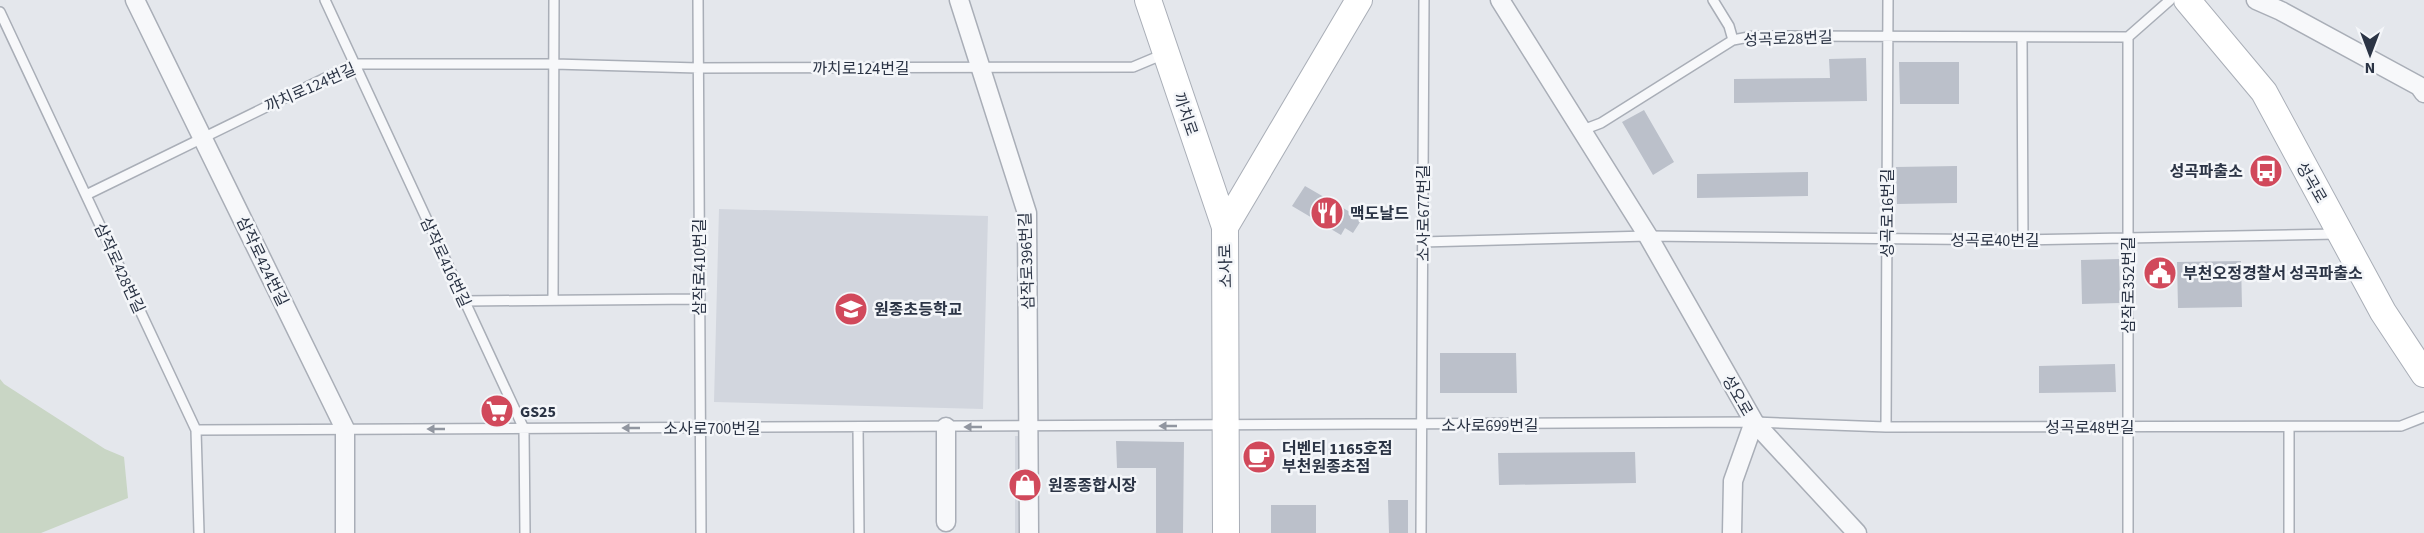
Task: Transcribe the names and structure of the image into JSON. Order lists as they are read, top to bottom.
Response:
{
  "streets": {
    "street": [
      "까치로",
      "성곡로",
      "삼작로424번길",
      "삼작로396번길",
      "소사로",
      "성오로"
    ],
    "lane": [
      "성곡로28번길",
      "까치로124번길",
      "소사로677번길",
      "성곡로16번길",
      "성곡로40번길",
      "삼작로416번길",
      "삼작로410번길",
      "삼작로428번길",
      "삼작로352번길",
      "소사로699번길",
      "성곡로48번길",
      "소사로700번길"
    ]
  },
  "crossings": [
    ["성곡로28번길", "성곡로16번길"],
    ["성곡로28번길", "삼작로352번길"],
    ["성곡로28번길", "성오로"],
    ["까치로124번길", "까치로"],
    ["까치로124번길", "삼작로424번길"],
    ["까치로124번길", "삼작로396번길"],
    ["까치로124번길", "삼작로416번길"],
    ["까치로124번길", "삼작로410번길"],
    ["까치로124번길", "삼작로428번길"],
    ["까치로", "소사로"],
    ["성곡로", "성곡로40번길"],
    ["소사로677번길", "소사로699번길"],
    ["성곡로16번길", "성곡로40번길"],
    ["성곡로16번길", "성곡로48번길"],
    ["성곡로40번길", "삼작로352번길"],
    ["성곡로40번길", "성오로"],
    ["삼작로424번길", "소사로700번길"],
    ["삼작로396번길", "소사로700번길"],
    ["삼작로416번길", "소사로700번길"],
    ["소사로", "소사로699번길"],
    ["소사로", "소사로700번길"],
    ["삼작로410번길", "소사로700번길"],
    ["삼작로428번길", "소사로700번길"],
    ["삼작로352번길", "성곡로48번길"],
    ["성오로", "소사로699번길"],
    ["성오로", "성곡로48번길"],
    ["소사로699번길", "성곡로48번길"],
    ["소사로699번길", "소사로700번길"]
  ],
  "one_way": ["소사로700번길"],
  "places": {
    "bus stop": ["성곡파출소"],
    "restaurant": ["맥도날드"],
    "public building": ["부천오정경찰서 성곡파출소"],
    "school or university": ["원종초등학교"],
    "supermarket": ["GS25"],
    "cafe": ["더벤티 1165호점 부천원종초점"],
    "shop": ["원종종합시장"]
  },
  "north": "bottom"
}
